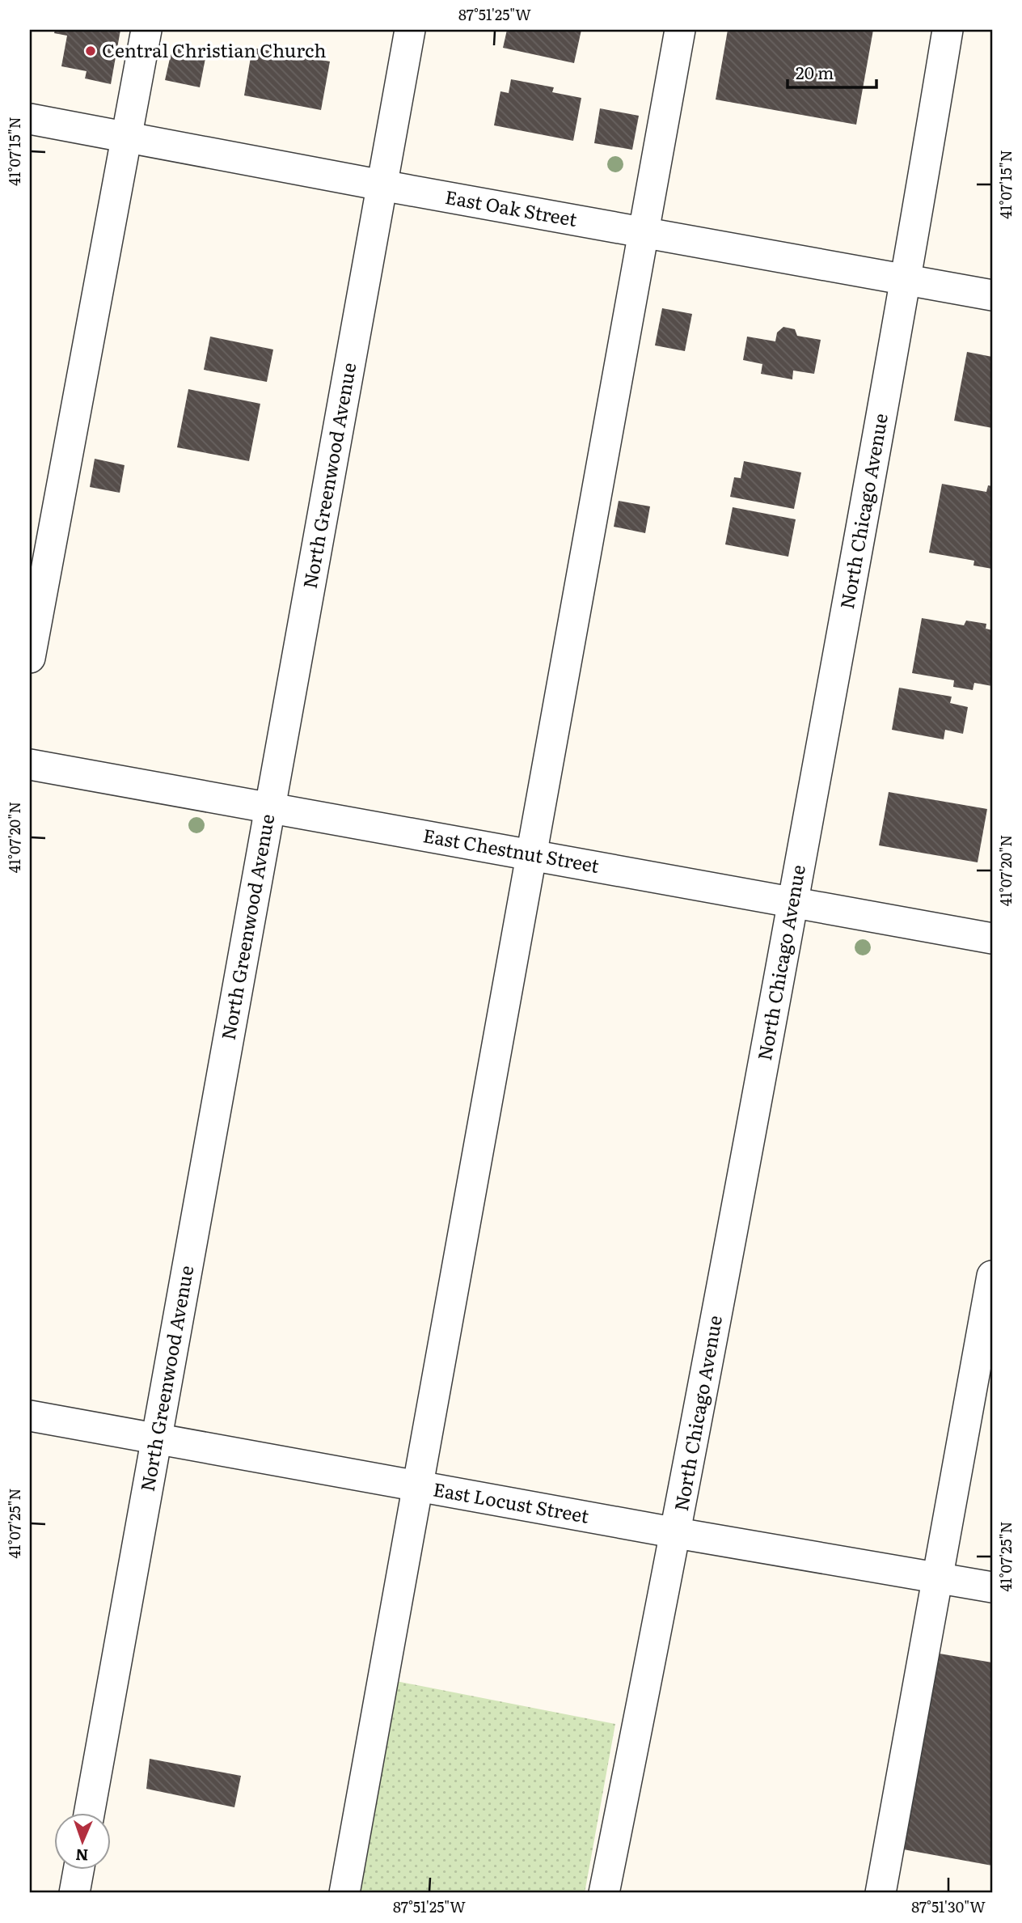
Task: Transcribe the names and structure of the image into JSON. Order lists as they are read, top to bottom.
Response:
{
  "streets": {
    "street": [
      "East Oak Street",
      "North Greenwood Avenue",
      "North Chicago Avenue",
      "East Chestnut Street",
      "East Locust Street"
    ]
  },
  "crossings": [
    ["East Oak Street", "North Greenwood Avenue"],
    ["East Oak Street", "North Chicago Avenue"],
    ["North Greenwood Avenue", "East Chestnut Street"],
    ["North Greenwood Avenue", "East Locust Street"],
    ["North Chicago Avenue", "East Chestnut Street"],
    ["North Chicago Avenue", "East Locust Street"]
  ],
  "places": ["Central Christian Church"],
  "scale_bar": "20 m",
  "north": "bottom",
  "coordinates": [
    "87°51'25\"W",
    "41°07'15\"N",
    "41°07'20\"N",
    "41°07'25\"N",
    "87°51'30\"W"
  ]
}
